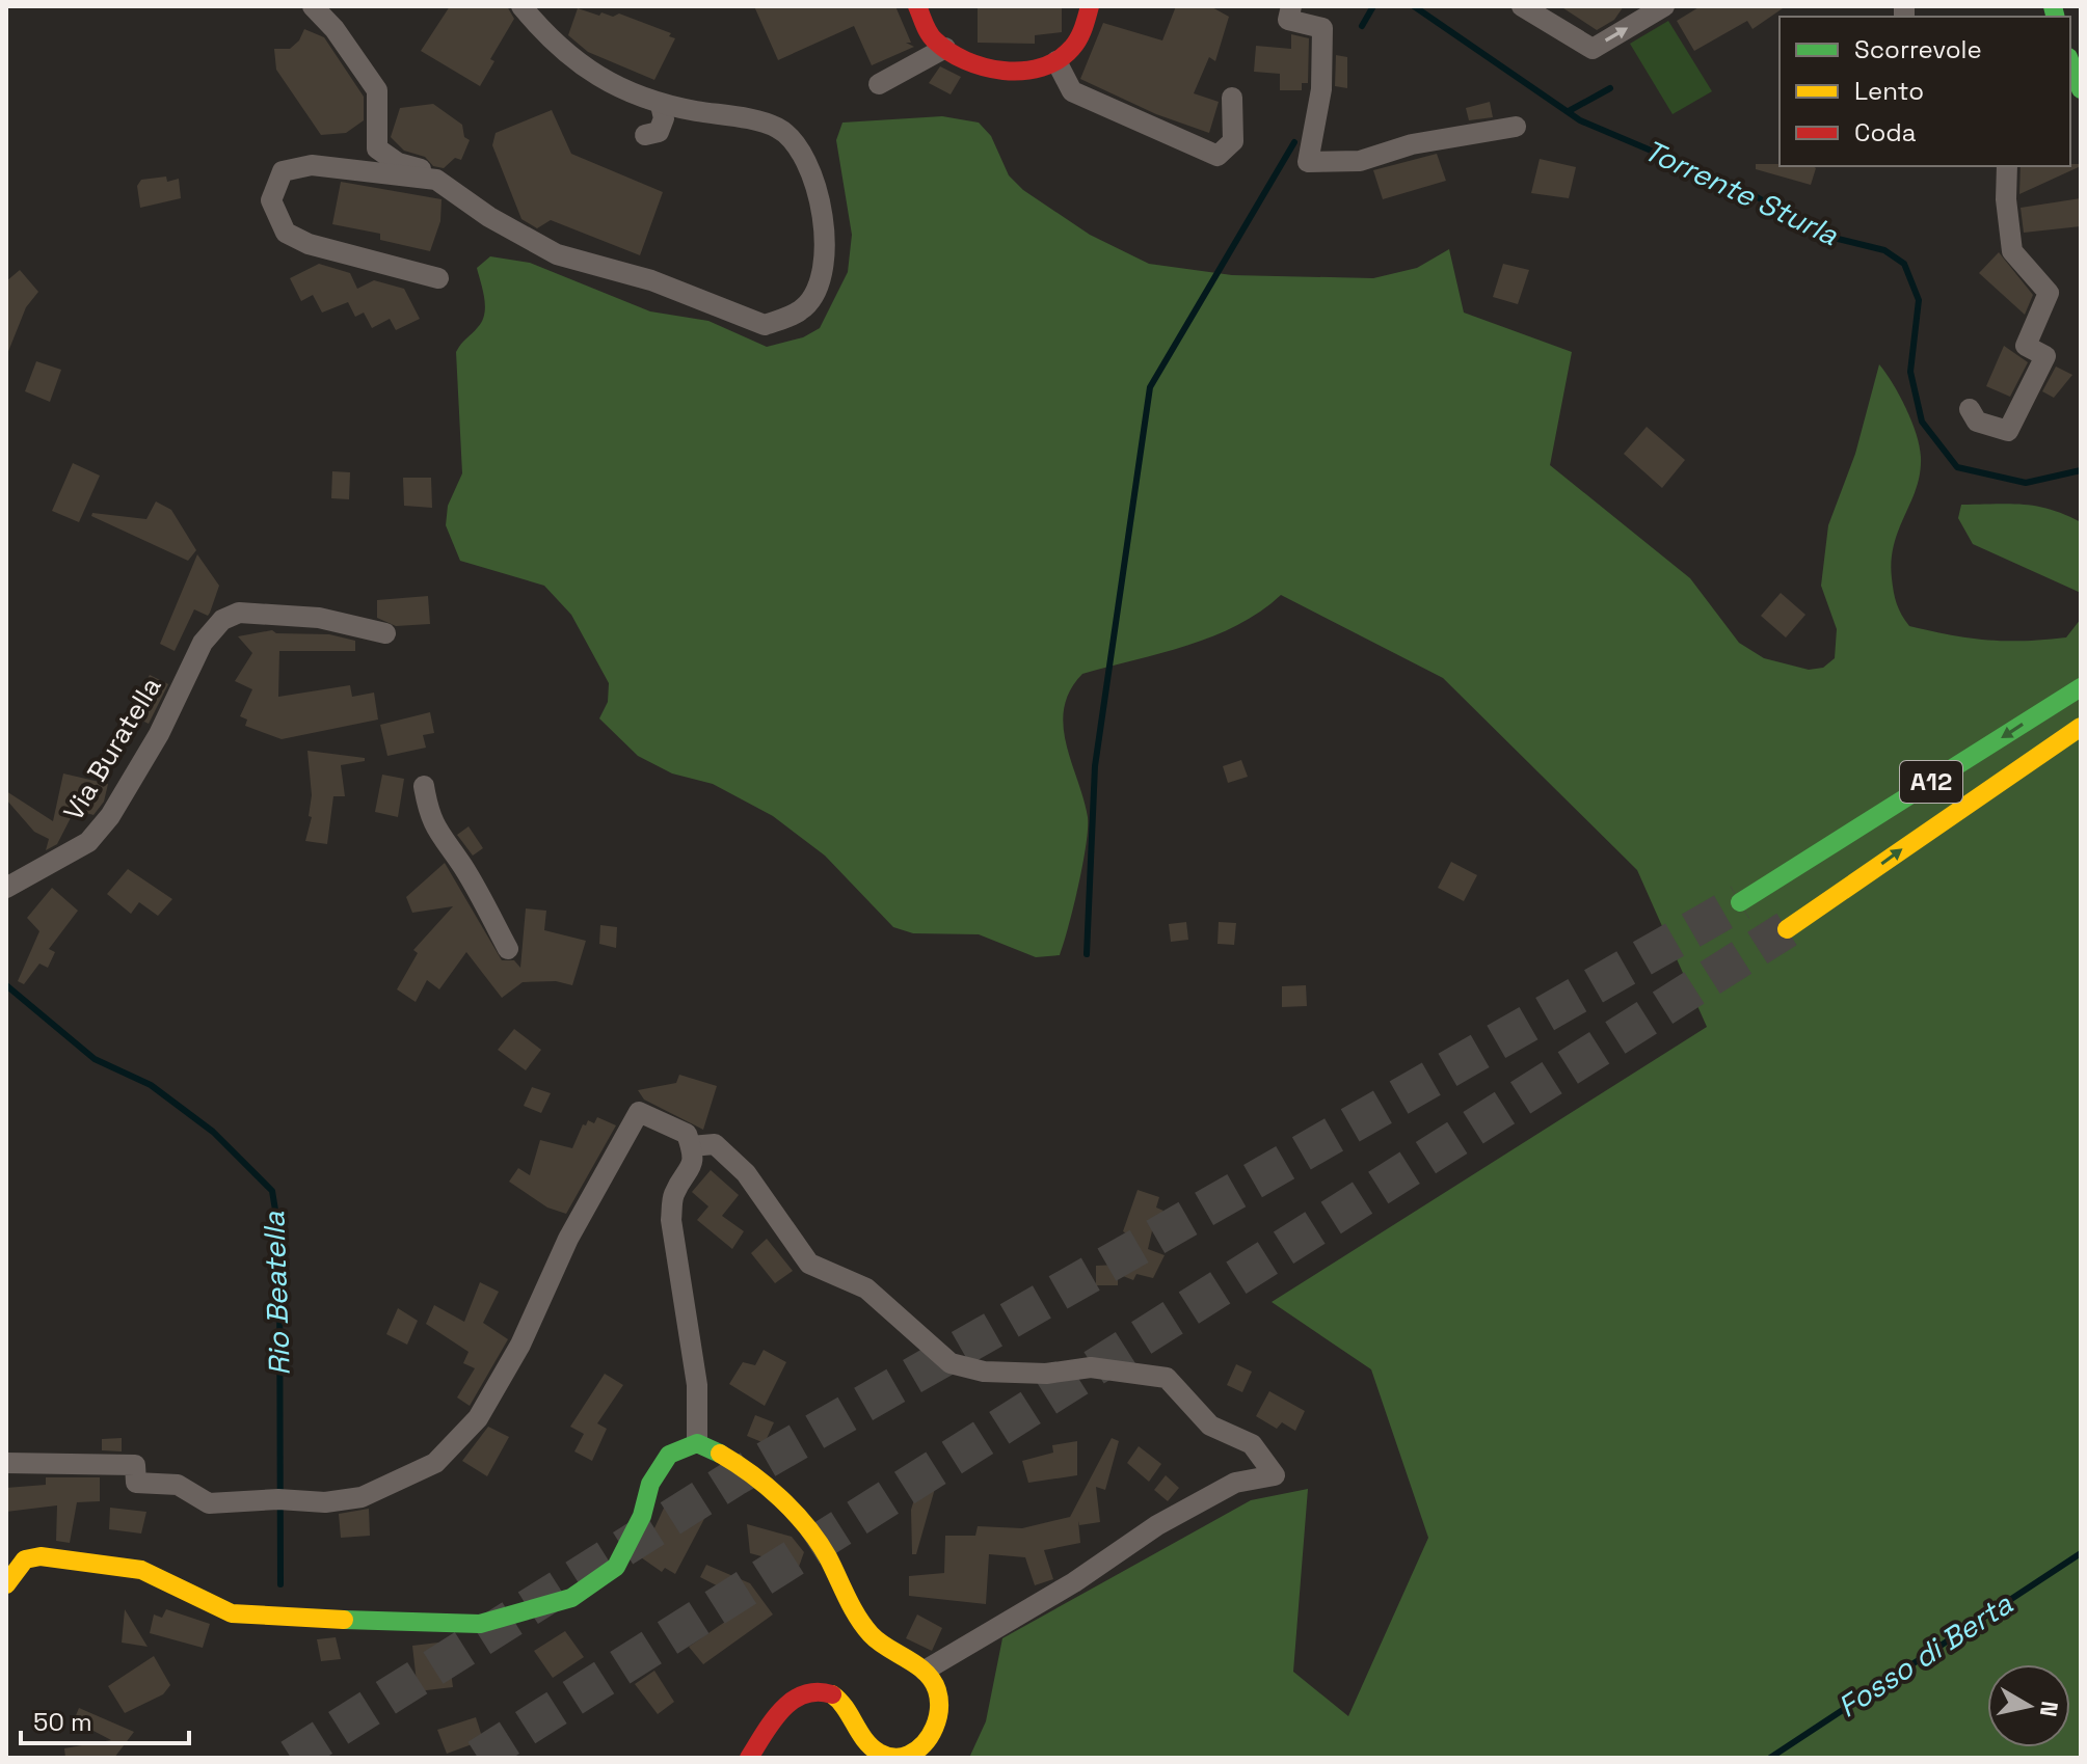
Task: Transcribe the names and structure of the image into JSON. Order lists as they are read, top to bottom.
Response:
{
  "streets": {
    "main road": ["A12"],
    "street": ["Via Buratella"]
  },
  "water": ["Torrente Sturla", "Rio Beatella", "Fosso di Berta"],
  "legend": ["Scorrevole", "Lento", "Coda"],
  "scale_bar": "50 m",
  "north": "right"
}
